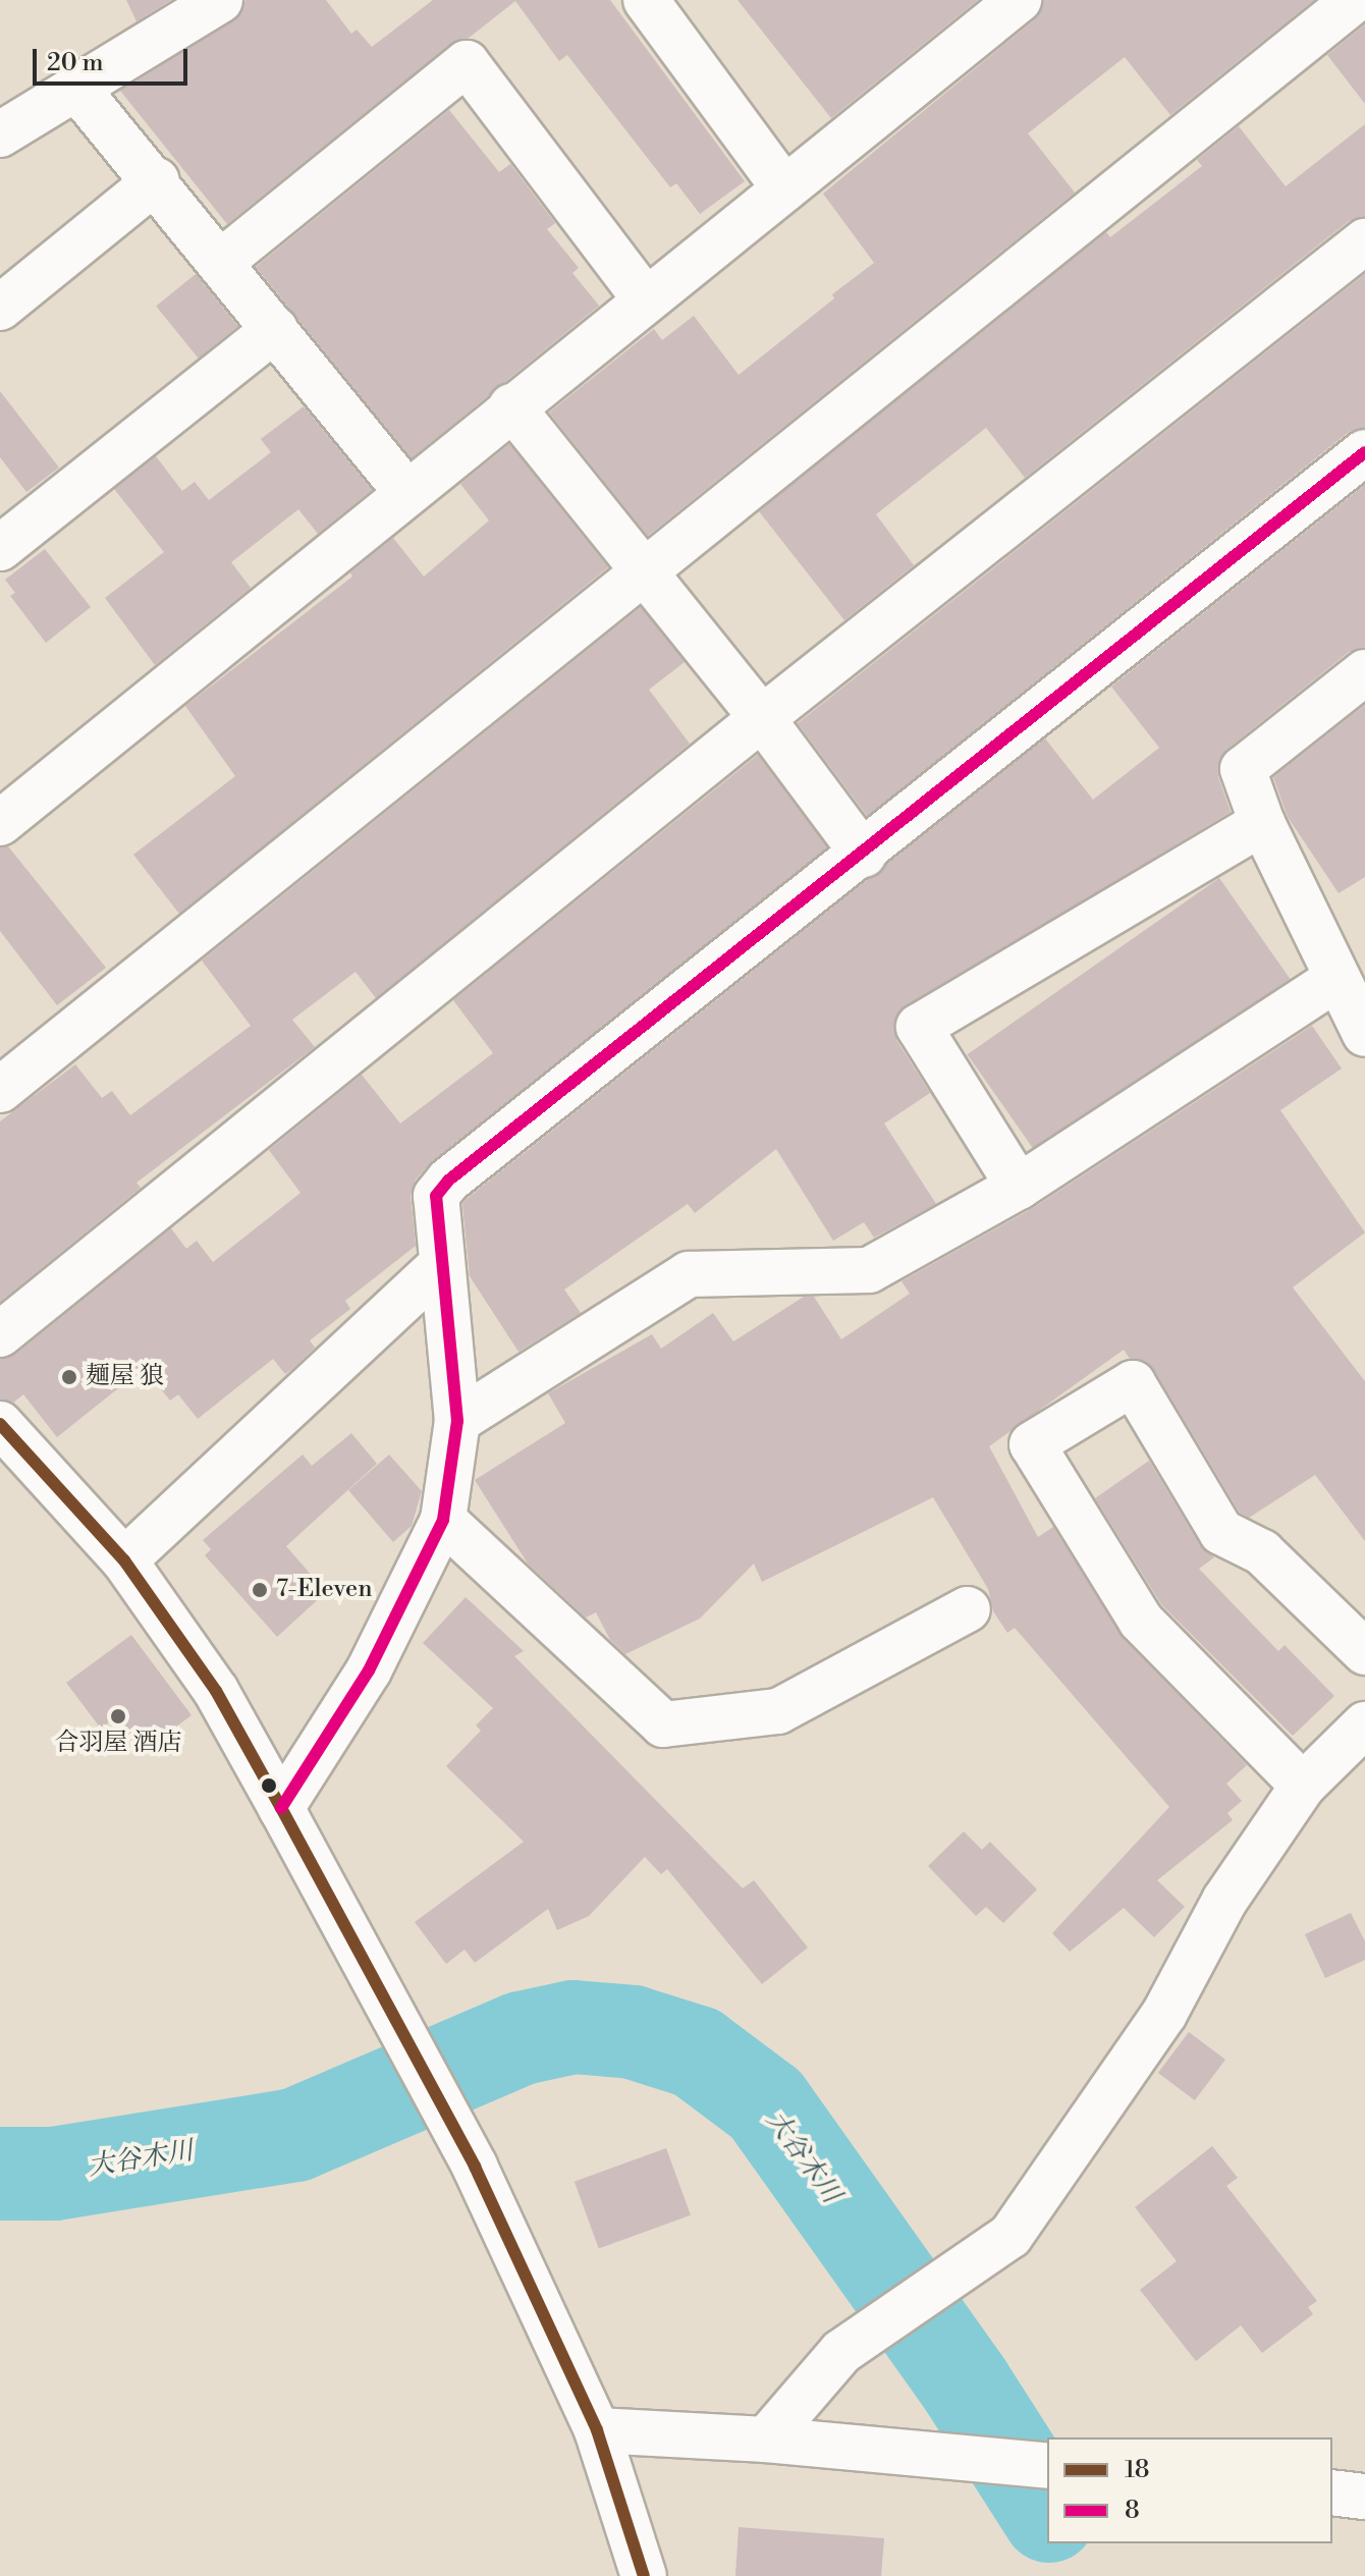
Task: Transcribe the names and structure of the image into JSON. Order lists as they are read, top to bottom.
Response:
{
  "water": ["大谷木川"],
  "places": ["麺屋 狼", "7-Eleven", "合羽屋 酒店"],
  "lines": ["transit line 8", "transit line 18"],
  "legend": ["18", "8"],
  "scale_bar": "20 m"
}
